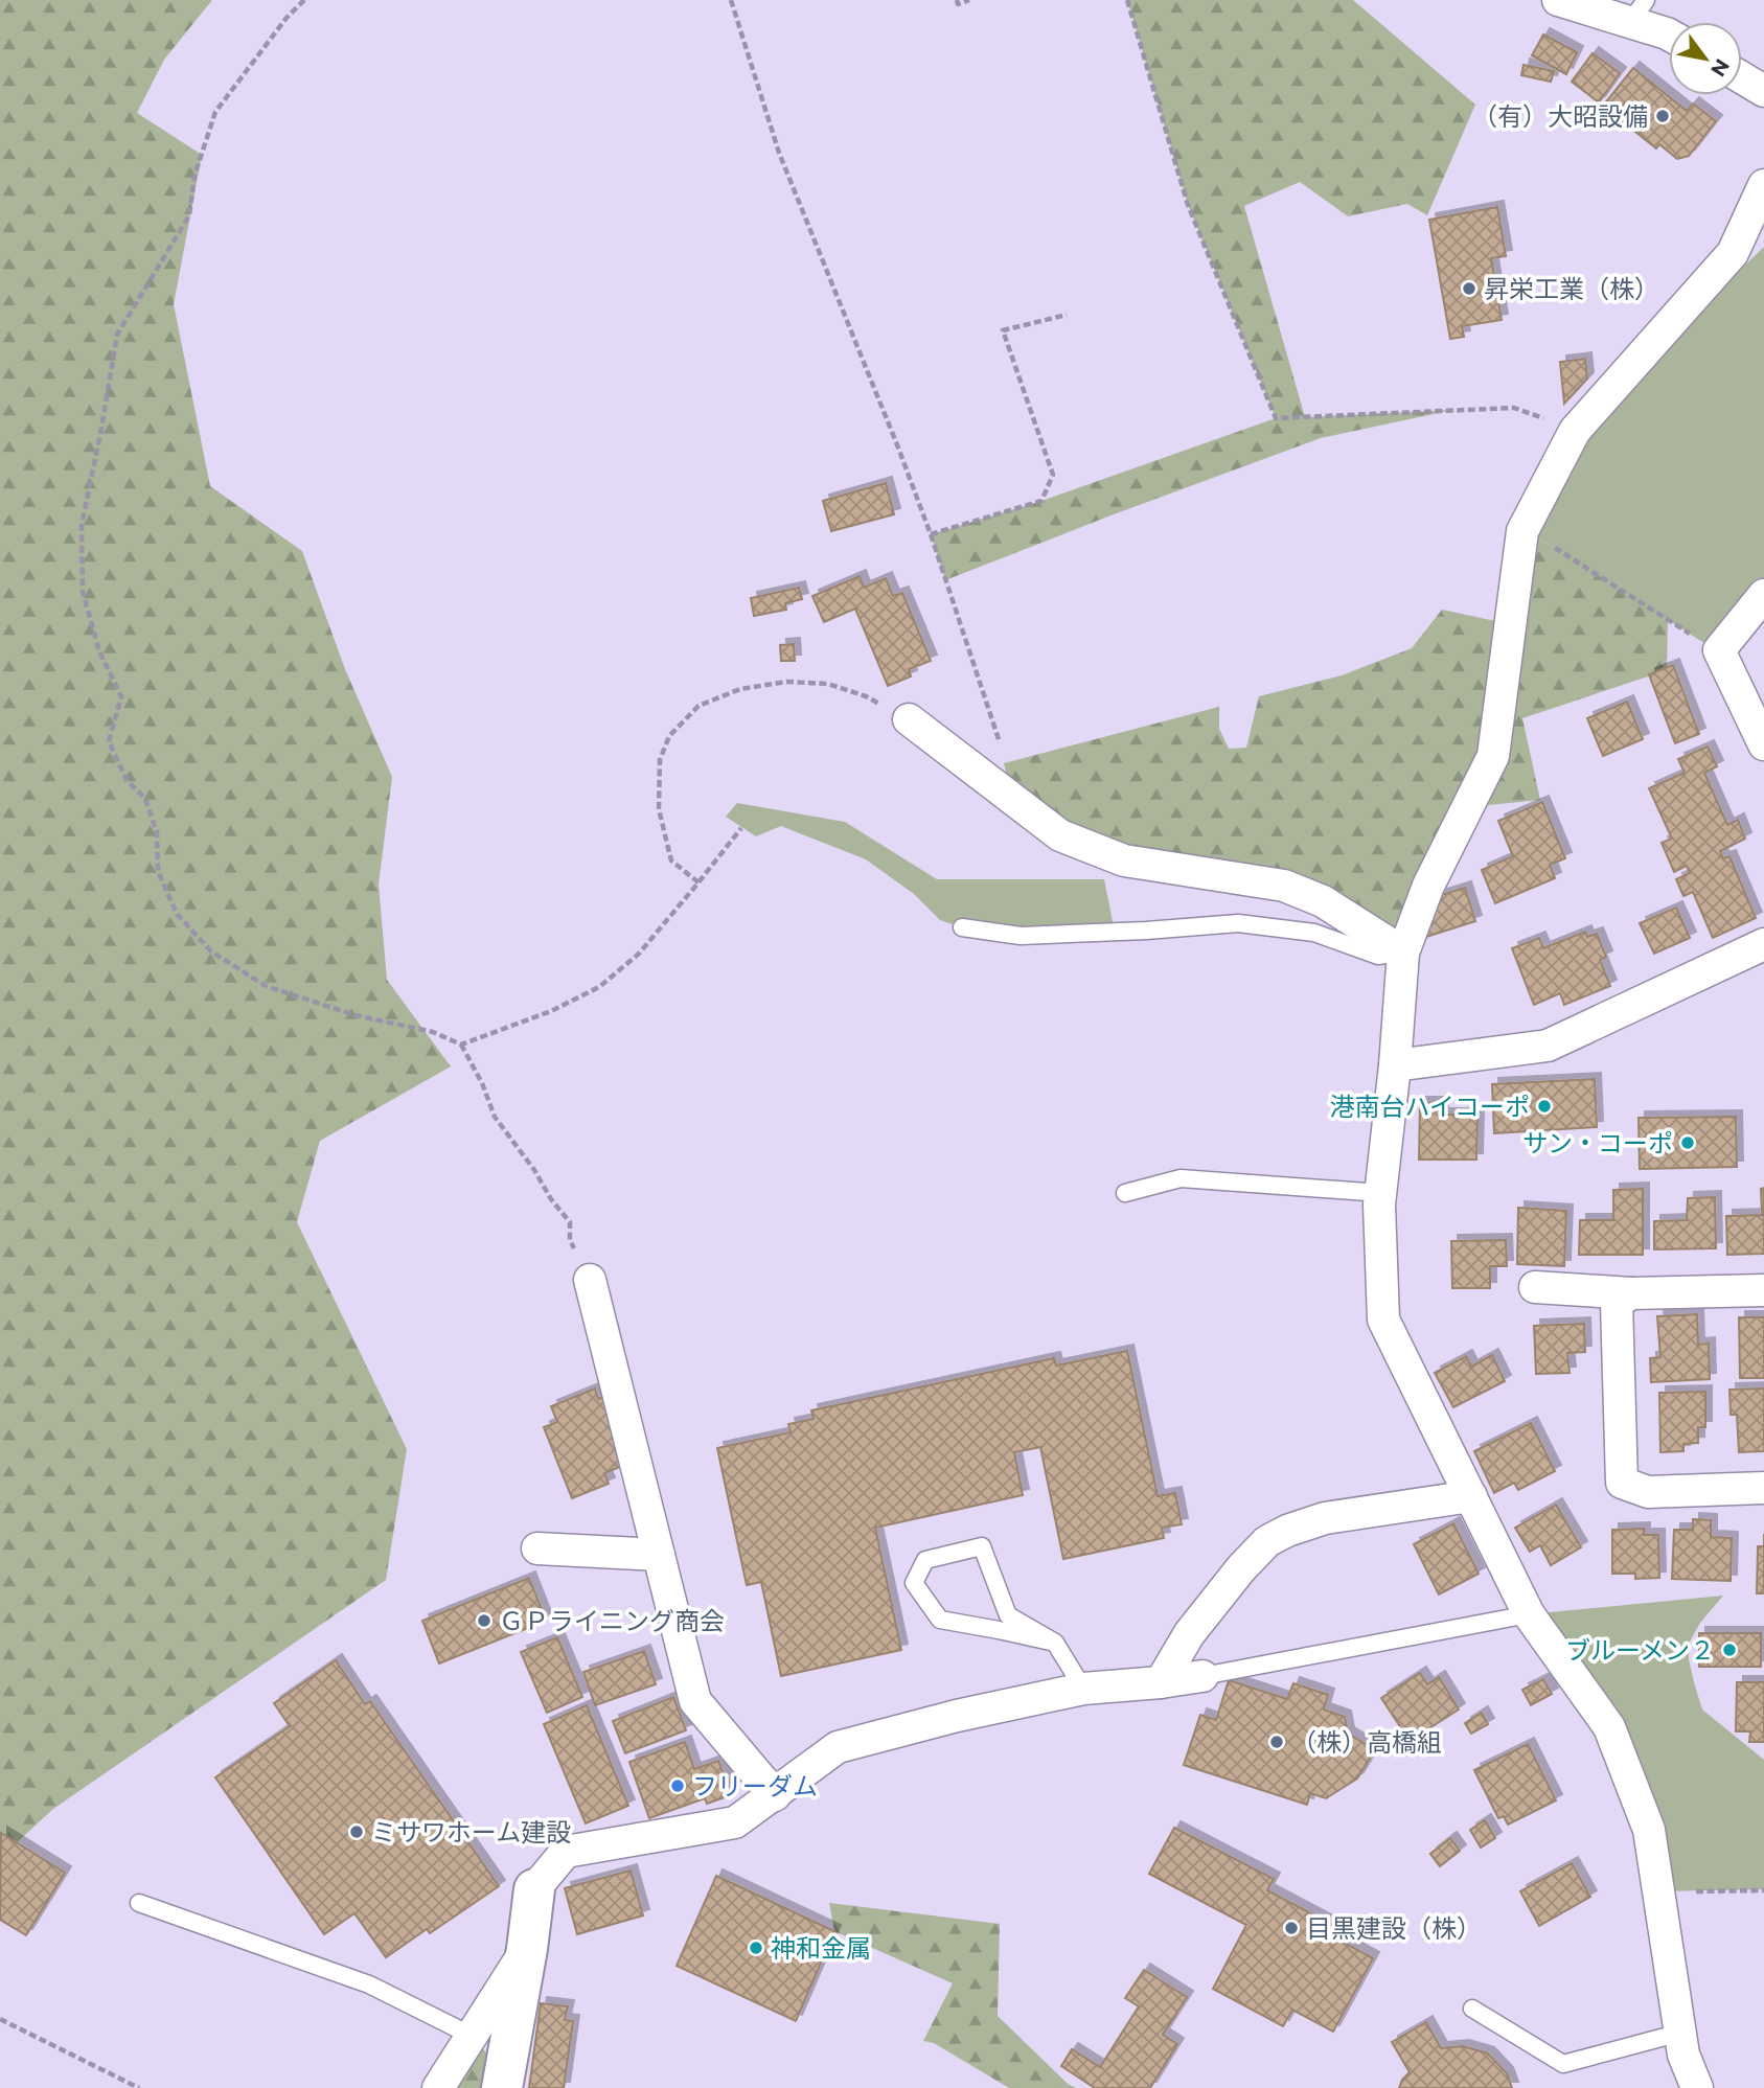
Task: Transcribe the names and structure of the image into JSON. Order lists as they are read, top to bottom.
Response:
{
  "places": [
    "（有）大昭設備",
    "昇栄工業（株）",
    "港南台ハイコーポ",
    "サン・コーポ",
    "ＧＰライニング商会",
    "ブルーメン２",
    "（株）高橋組",
    "フリーダム",
    "ミサワホーム建設",
    "目黒建設（株）",
    "神和金属"
  ],
  "north": "bottom right"
}
